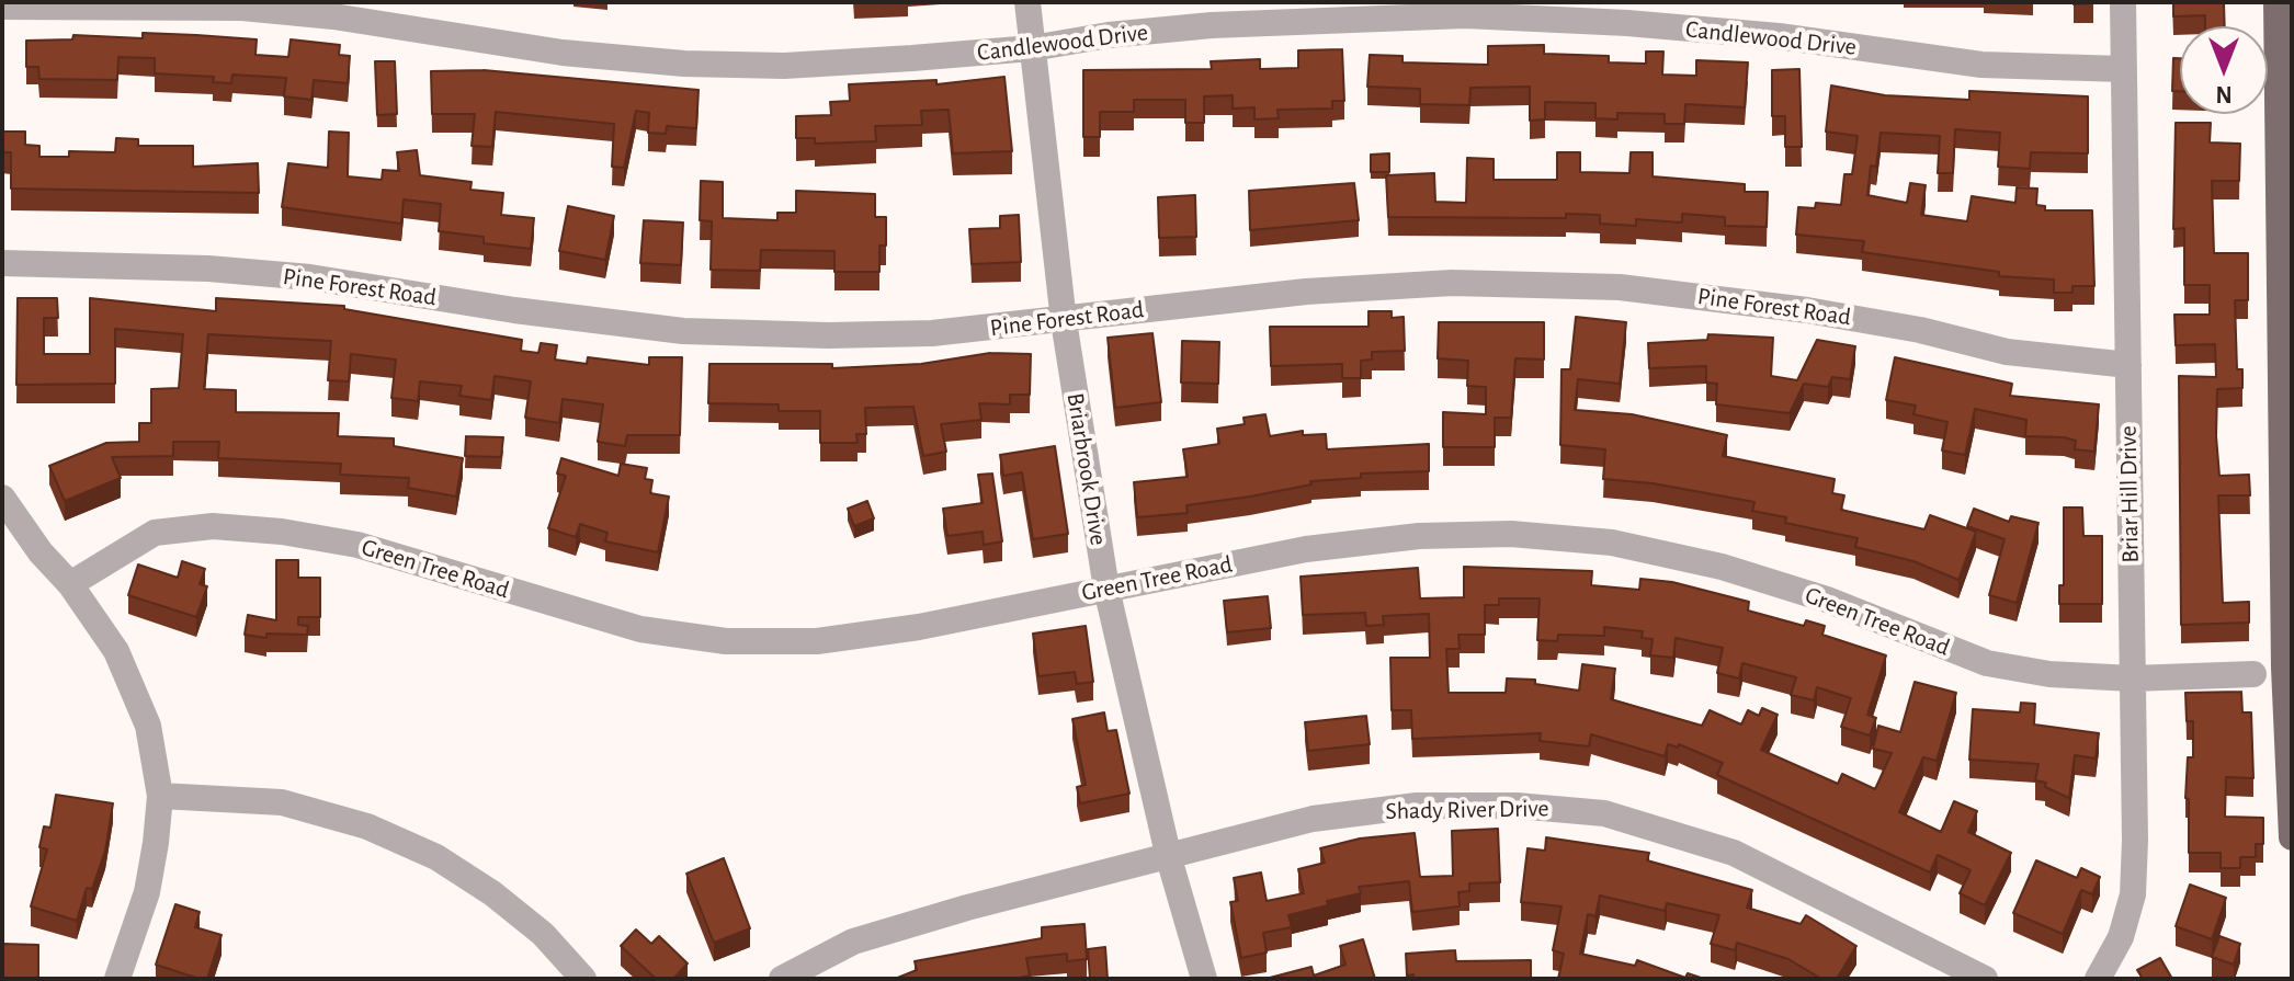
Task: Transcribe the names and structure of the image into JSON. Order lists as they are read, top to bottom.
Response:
{
  "streets": {
    "street": [
      "Candlewood Drive",
      "Pine Forest Road",
      "Briarbrook Drive",
      "Briar Hill Drive",
      "Green Tree Road",
      "Shady River Drive"
    ]
  },
  "crossings": [
    ["Candlewood Drive", "Briarbrook Drive"],
    ["Candlewood Drive", "Briar Hill Drive"],
    ["Pine Forest Road", "Briarbrook Drive"],
    ["Pine Forest Road", "Briar Hill Drive"],
    ["Briarbrook Drive", "Green Tree Road"],
    ["Briarbrook Drive", "Shady River Drive"],
    ["Briar Hill Drive", "Green Tree Road"]
  ],
  "north": "bottom"
}
